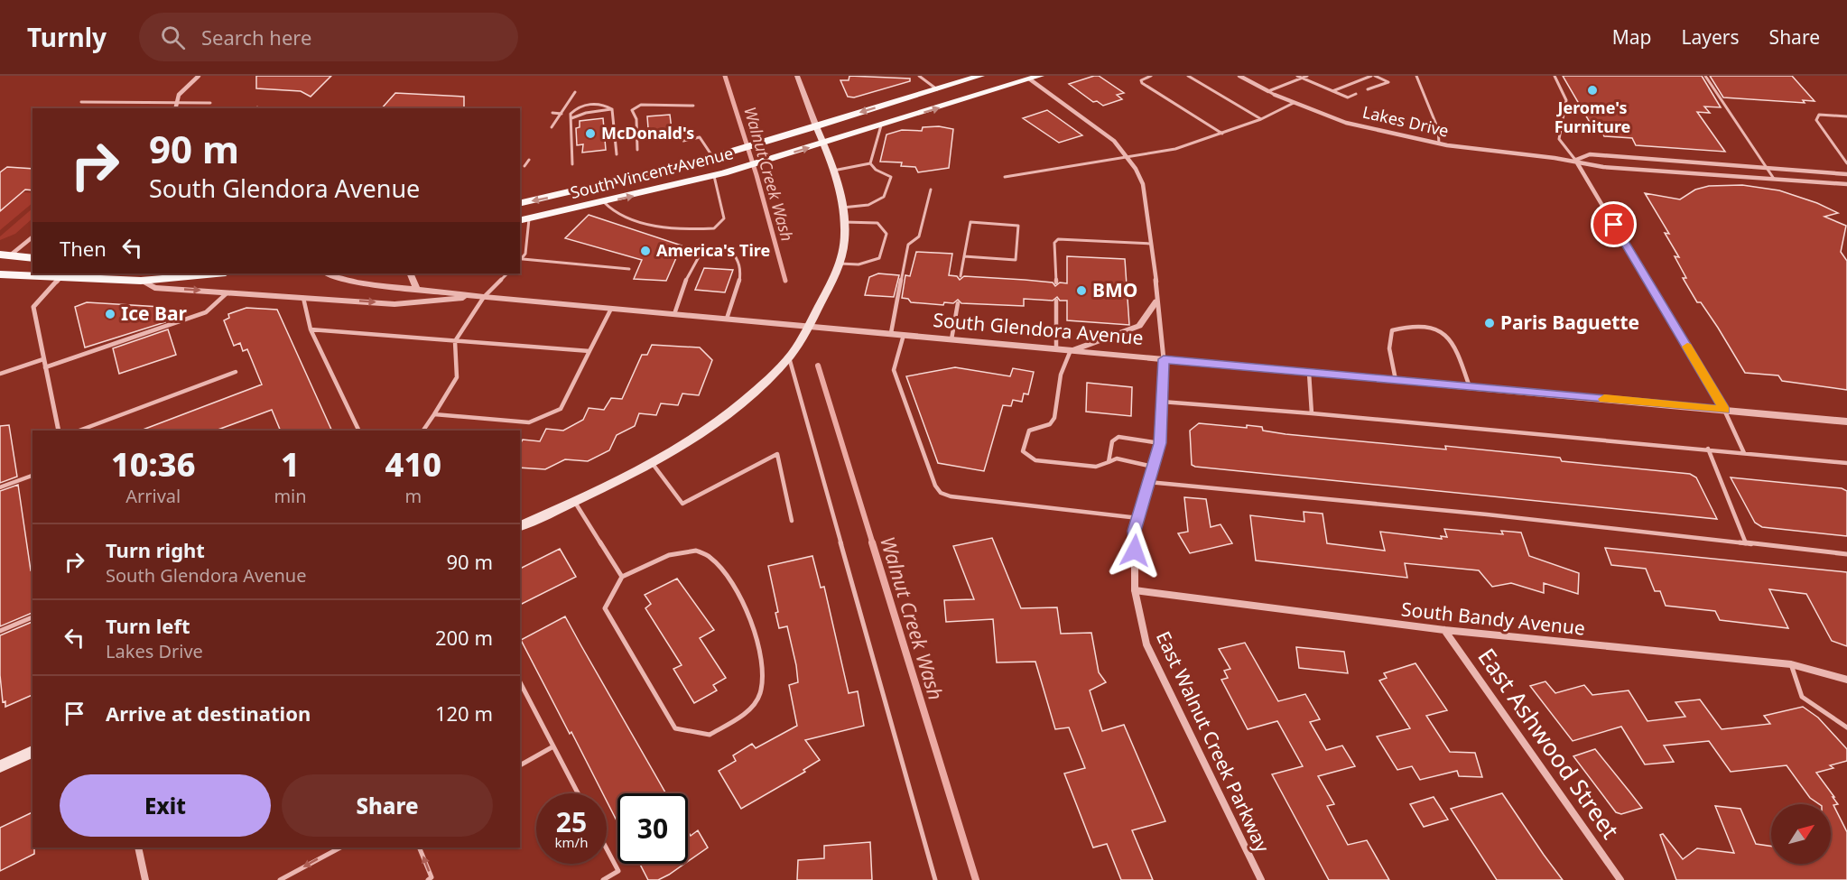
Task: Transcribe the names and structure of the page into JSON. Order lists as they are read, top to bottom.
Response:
{
  "streets": {
    "main road": ["South Vincent Avenue"],
    "street": [
      "Lakes Drive",
      "South Glendora Avenue",
      "South Bandy Avenue",
      "East Walnut Creek Parkway",
      "East Ashwood Street"
    ]
  },
  "crossings": [
    ["South Vincent Avenue", "East Walnut Creek Parkway"],
    ["South Glendora Avenue", "East Walnut Creek Parkway"],
    ["South Bandy Avenue", "East Walnut Creek Parkway"],
    ["South Bandy Avenue", "East Ashwood Street"]
  ],
  "water": ["Walnut Creek Wash"],
  "places": [
    "Jerome's Furniture",
    "McDonald's",
    "America's Tire",
    "BMO",
    "Ice Bar",
    "Paris Baguette"
  ],
  "north": "top right",
  "page": {
    "header": "Turnly",
    "search": "Search here",
    "nav": ["Map", "Layers", "Share"],
    "turn": ["90 m", "South Glendora Avenue"],
    "then": "Then",
    "eta": [
      "10:36",
      "Arrival",
      "1",
      "min",
      "410",
      "m"
    ],
    "list": [
      {
        "name": "Turn right",
        "note": "South Glendora Avenue",
        "value": "90 m"
      },
      {
        "name": "Turn left",
        "note": "Lakes Drive",
        "value": "200 m"
      },
      {
        "name": "Arrive at destination",
        "value": "120 m"
      }
    ],
    "buttons": ["Exit", "Share"],
    "speed": "25 km/h",
    "limit": "30"
  }
}
